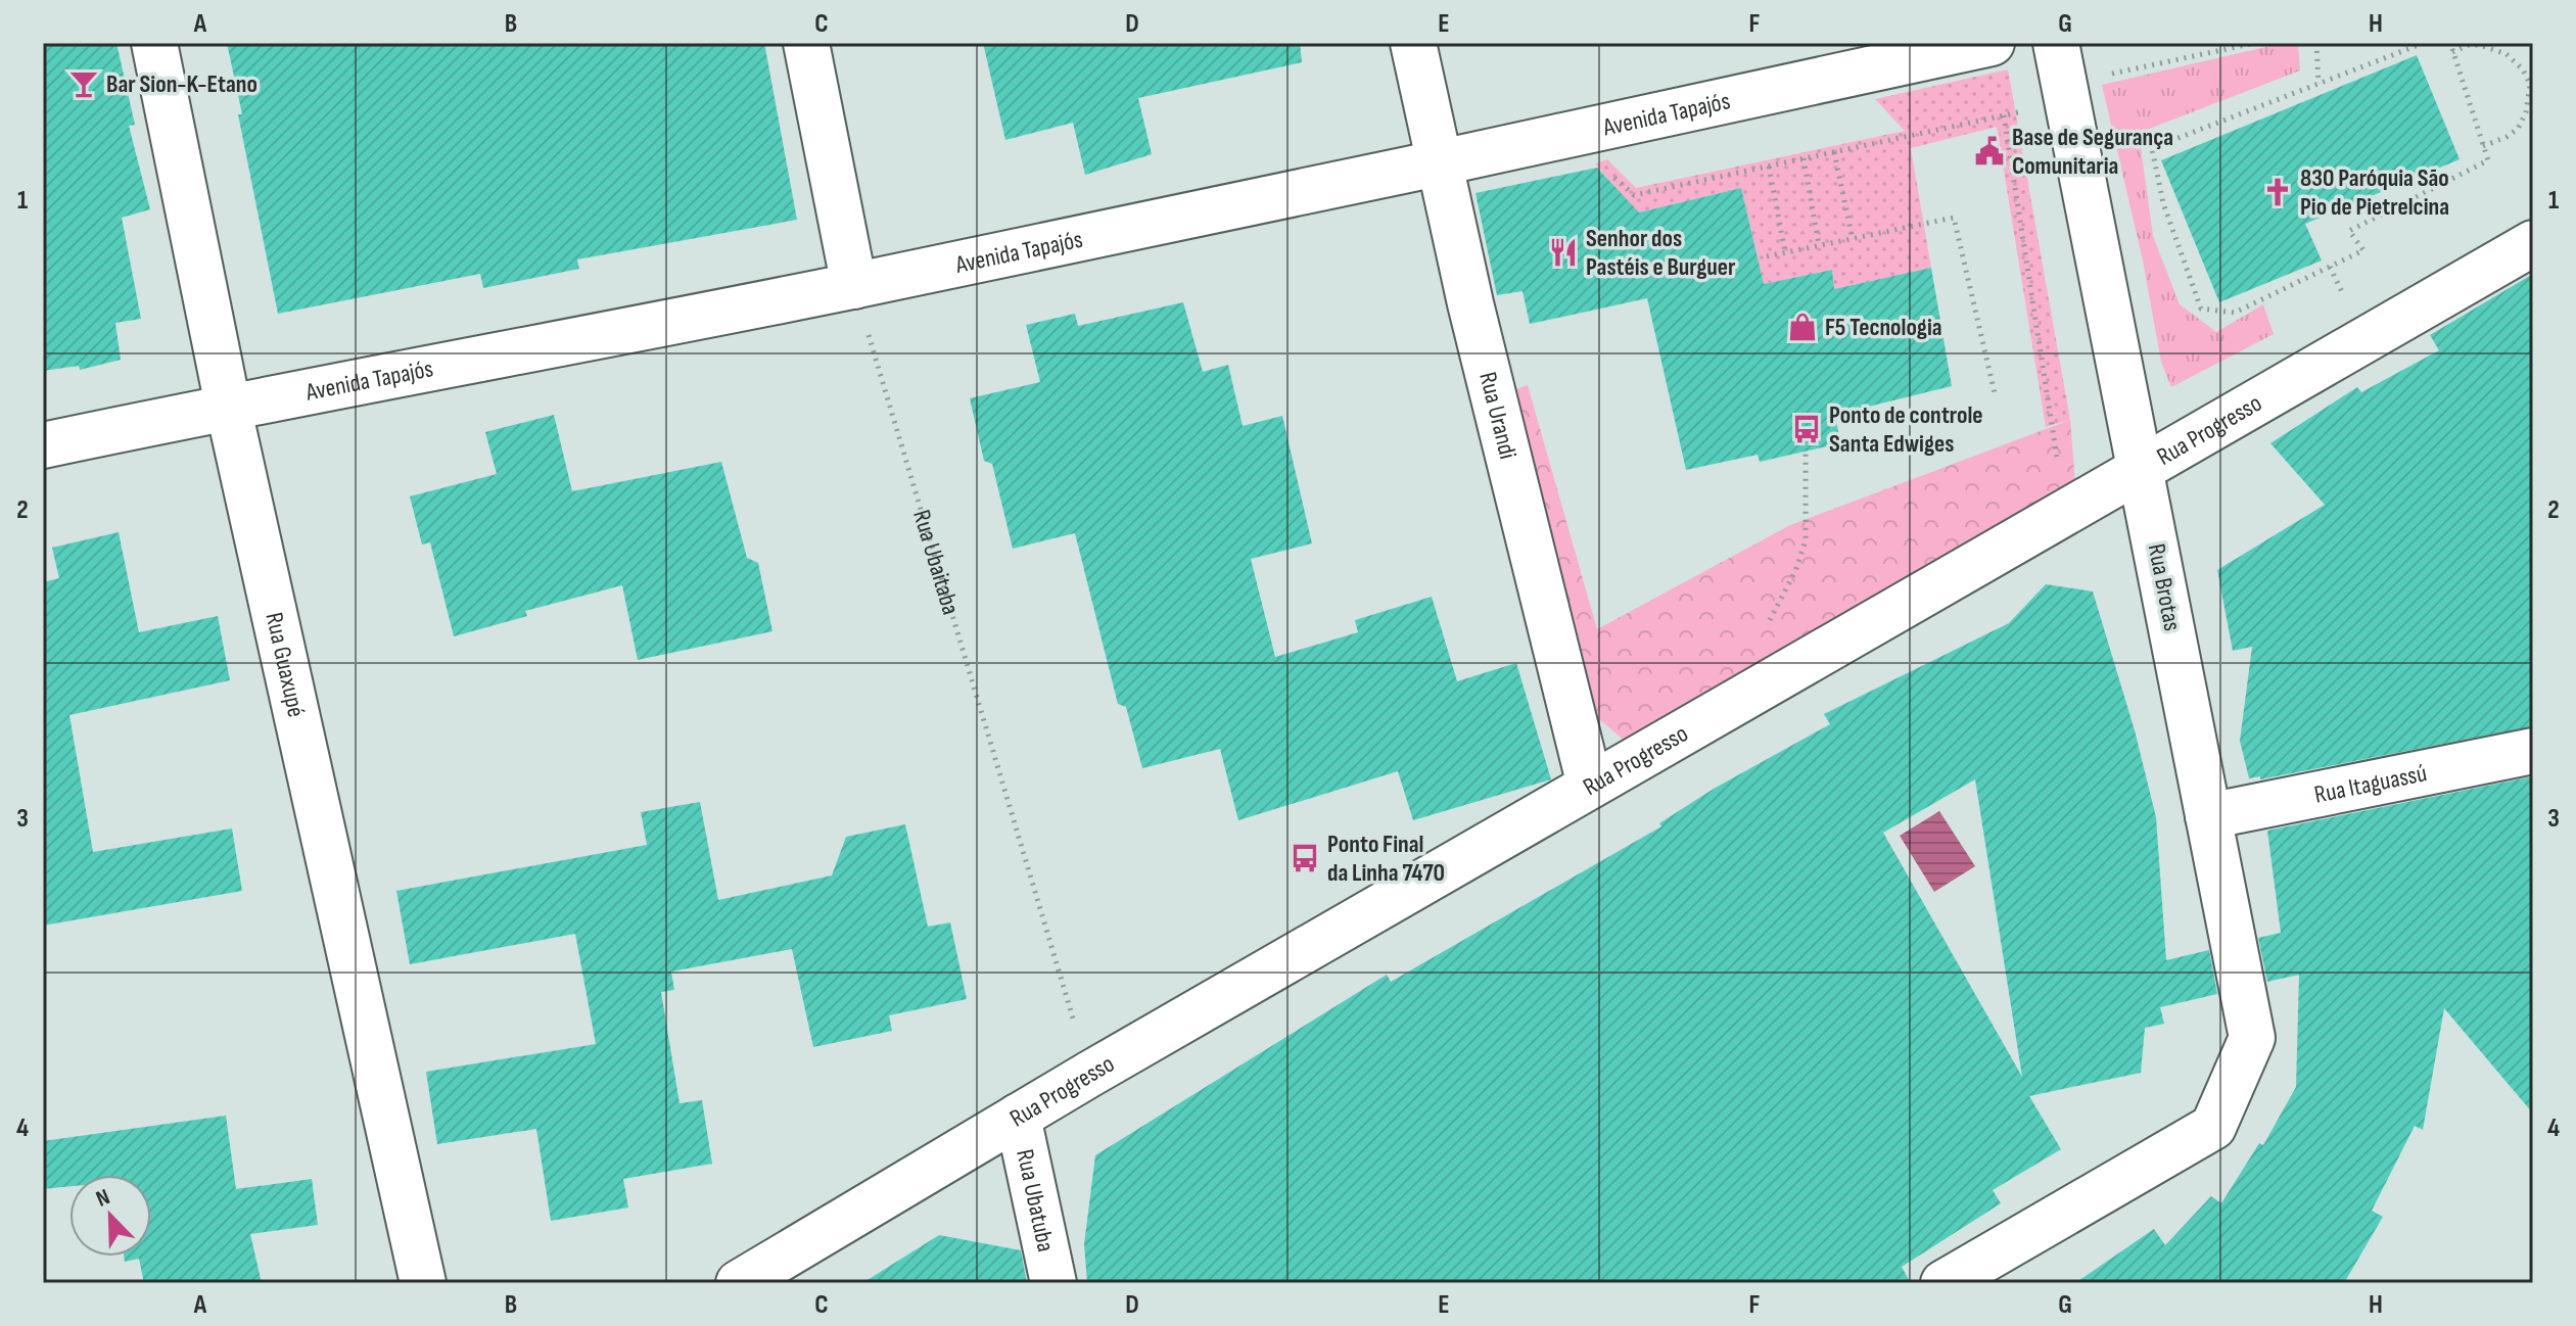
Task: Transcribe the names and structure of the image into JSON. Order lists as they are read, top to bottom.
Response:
{
  "streets": {
    "street": [
      "Avenida Tapajós",
      "Rua Urandi",
      "Rua Progresso",
      "Rua Brotas",
      "Rua Guaxupé",
      "Rua Itaguassú",
      "Rua Ubatuba"
    ],
    "path": ["Rua Ubaitaba"]
  },
  "crossings": [
    ["Avenida Tapajós", "Rua Urandi"],
    ["Avenida Tapajós", "Rua Ubaitaba"],
    ["Avenida Tapajós", "Rua Guaxupé"],
    ["Rua Urandi", "Rua Progresso"],
    ["Rua Progresso", "Rua Ubaitaba"],
    ["Rua Progresso", "Rua Brotas"],
    ["Rua Progresso", "Rua Ubatuba"],
    ["Rua Brotas", "Rua Itaguassú"]
  ],
  "places": {
    "bar": ["Bar Sion-K-Etano"],
    "public building": ["Base de Segurança Comunitaria"],
    "church": ["830 Paróquia São Pio de Pietrelcina"],
    "restaurant": ["Senhor dos Pastéis e Burguer"],
    "shop": ["F5 Tecnologia"],
    "bus stop": ["Ponto de controle Santa Edwiges", "Ponto Final da Linha 7470"]
  },
  "north": "top left",
  "grid": {
    "columns": [
      "A",
      "B",
      "C",
      "D",
      "E",
      "F",
      "G",
      "H"
    ],
    "rows": [
      "1",
      "2",
      "3",
      "4"
    ]
  }
}
